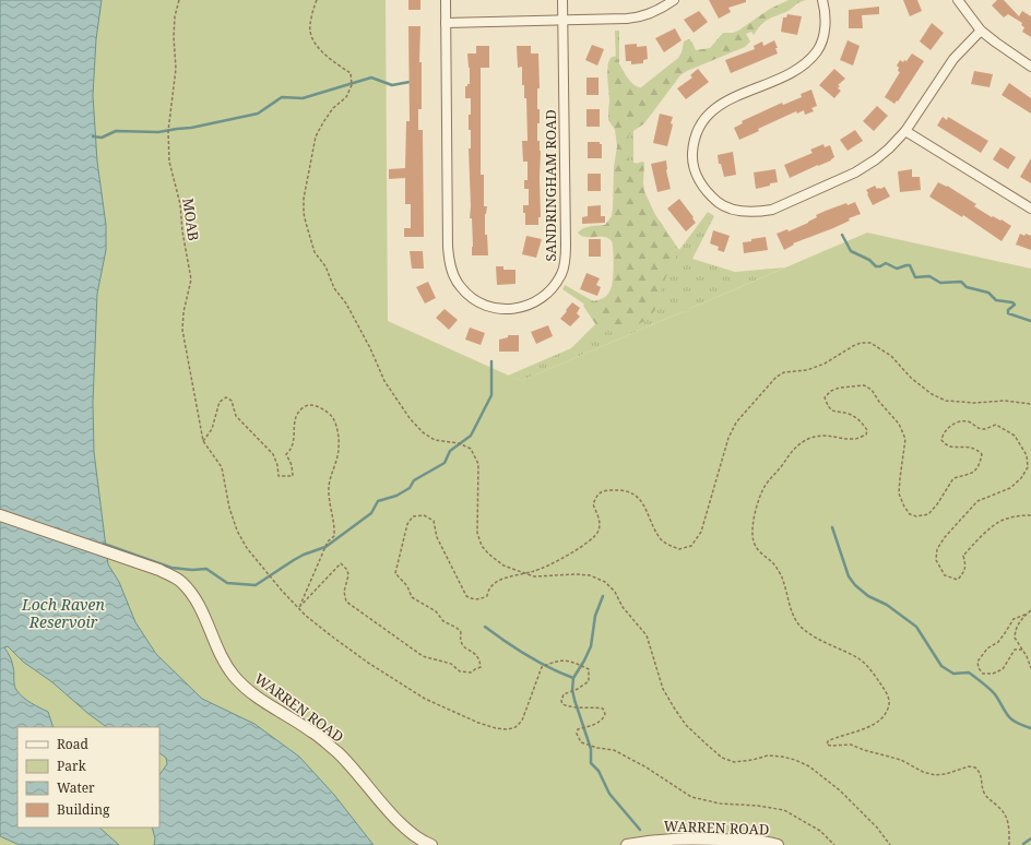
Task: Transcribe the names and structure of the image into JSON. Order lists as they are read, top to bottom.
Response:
{
  "streets": {
    "street": ["SANDRINGHAM ROAD", "WARREN ROAD"],
    "path": ["MOAB"]
  },
  "water": ["Loch Raven Reservoir"],
  "legend": [
    "Road",
    "Park",
    "Water",
    "Building"
  ]
}
